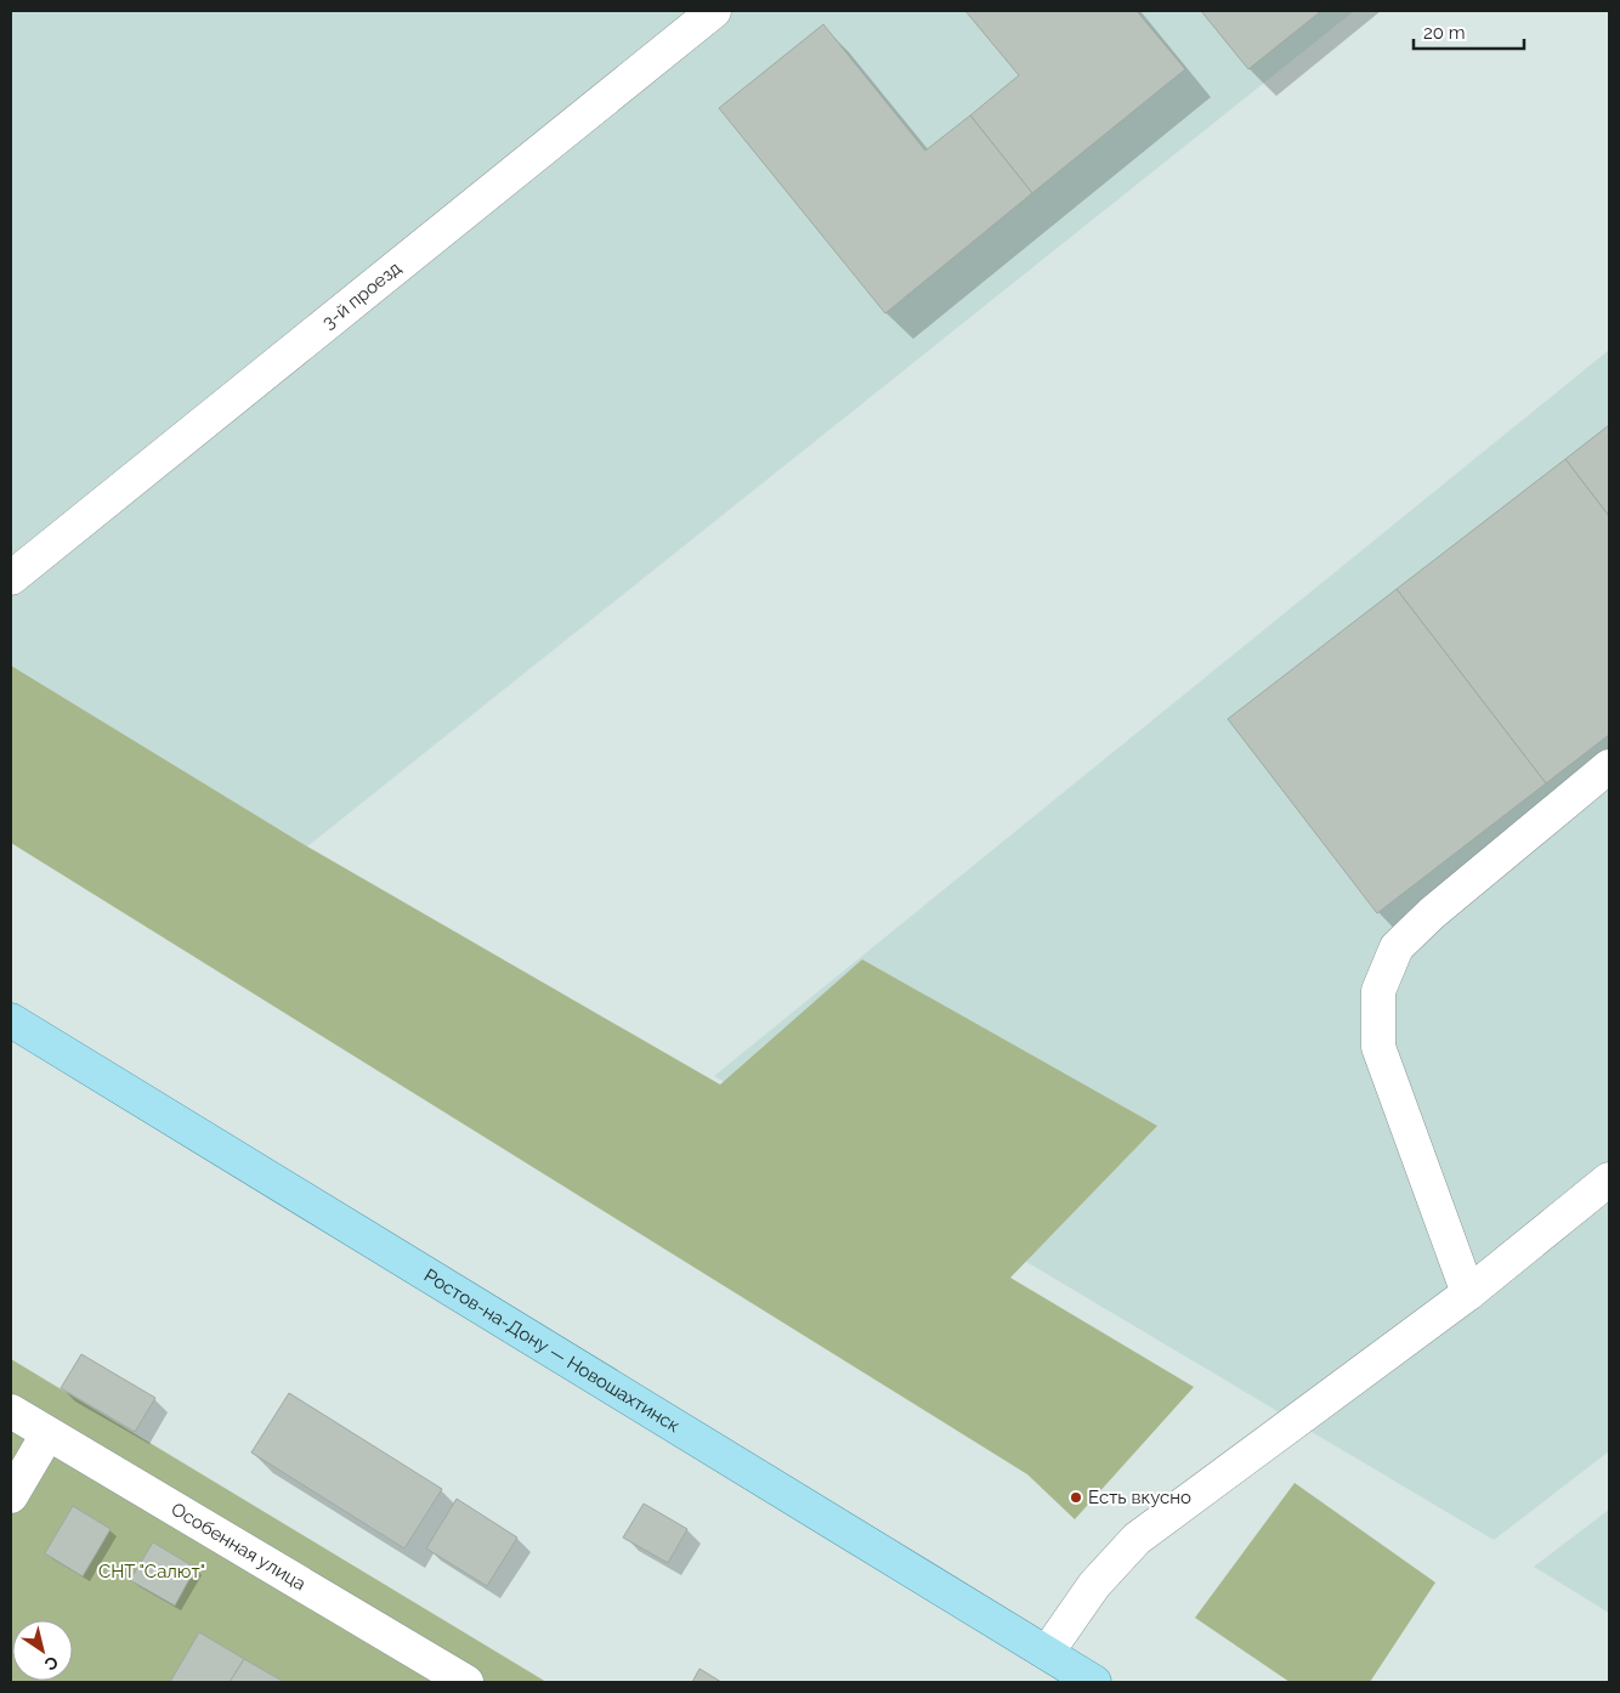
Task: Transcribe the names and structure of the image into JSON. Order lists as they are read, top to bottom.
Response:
{
  "streets": {
    "main road": ["Ростов-на-Дону — Новошахтинск"],
    "street": ["3-й проезд", "Особенная улица"]
  },
  "parks": ["СНТ \"Салют\""],
  "places": ["Есть вкусно"],
  "scale_bar": "20 m",
  "north": "bottom right"
}
